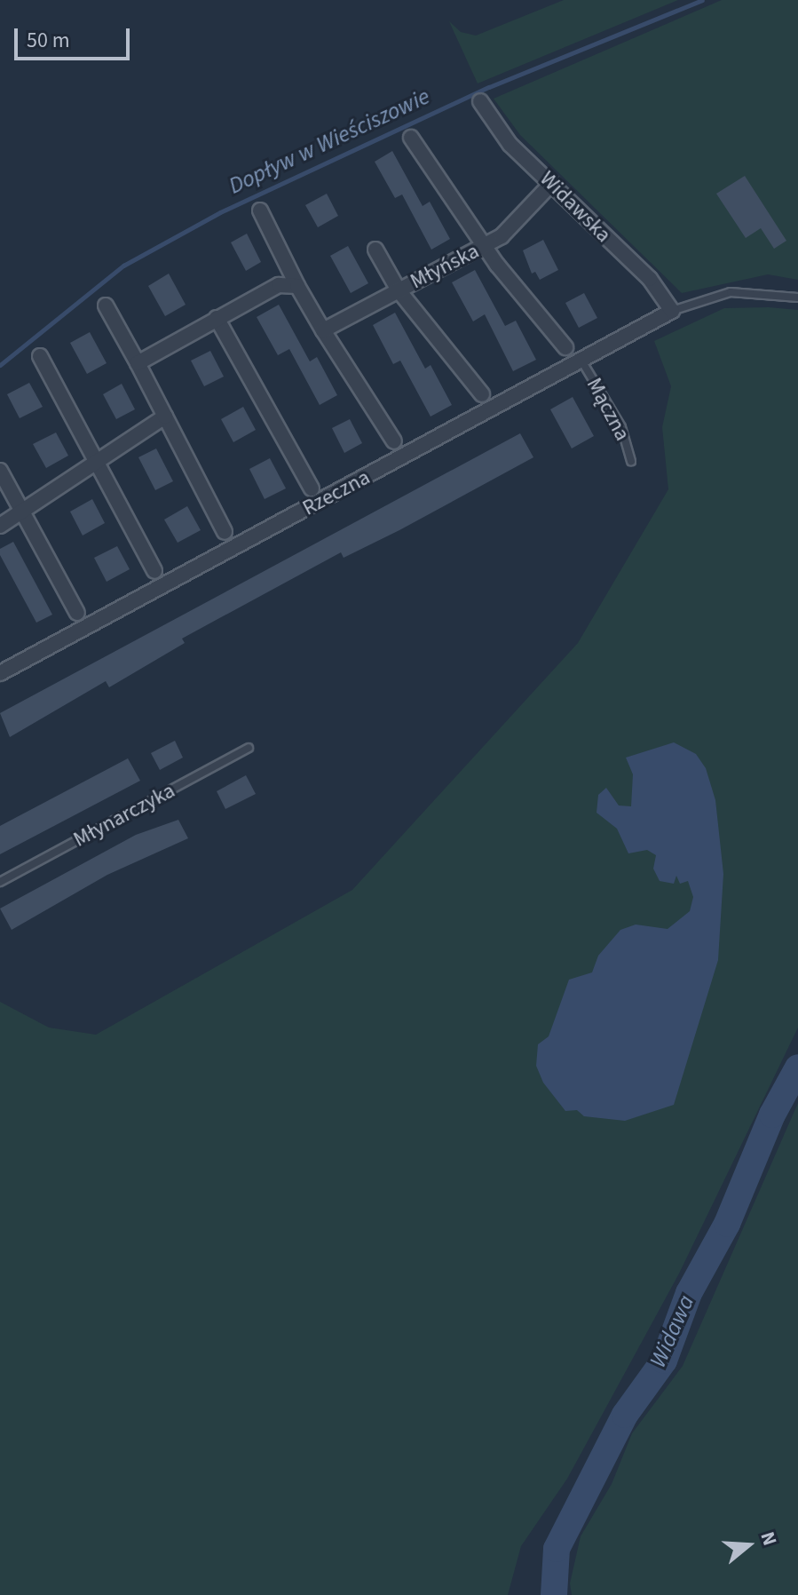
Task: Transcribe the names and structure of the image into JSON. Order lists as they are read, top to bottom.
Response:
{
  "streets": {
    "street": ["Widawska", "Młyńska", "Rzeczna"],
    "lane": ["Mączna", "Młynarczyka"]
  },
  "crossings": [
    ["Widawska", "Młyńska"],
    ["Widawska", "Rzeczna"],
    ["Mączna", "Rzeczna"]
  ],
  "water": ["Dopływ w Wieściszowie", "Widawa"],
  "scale_bar": "50 m",
  "north": "right"
}
